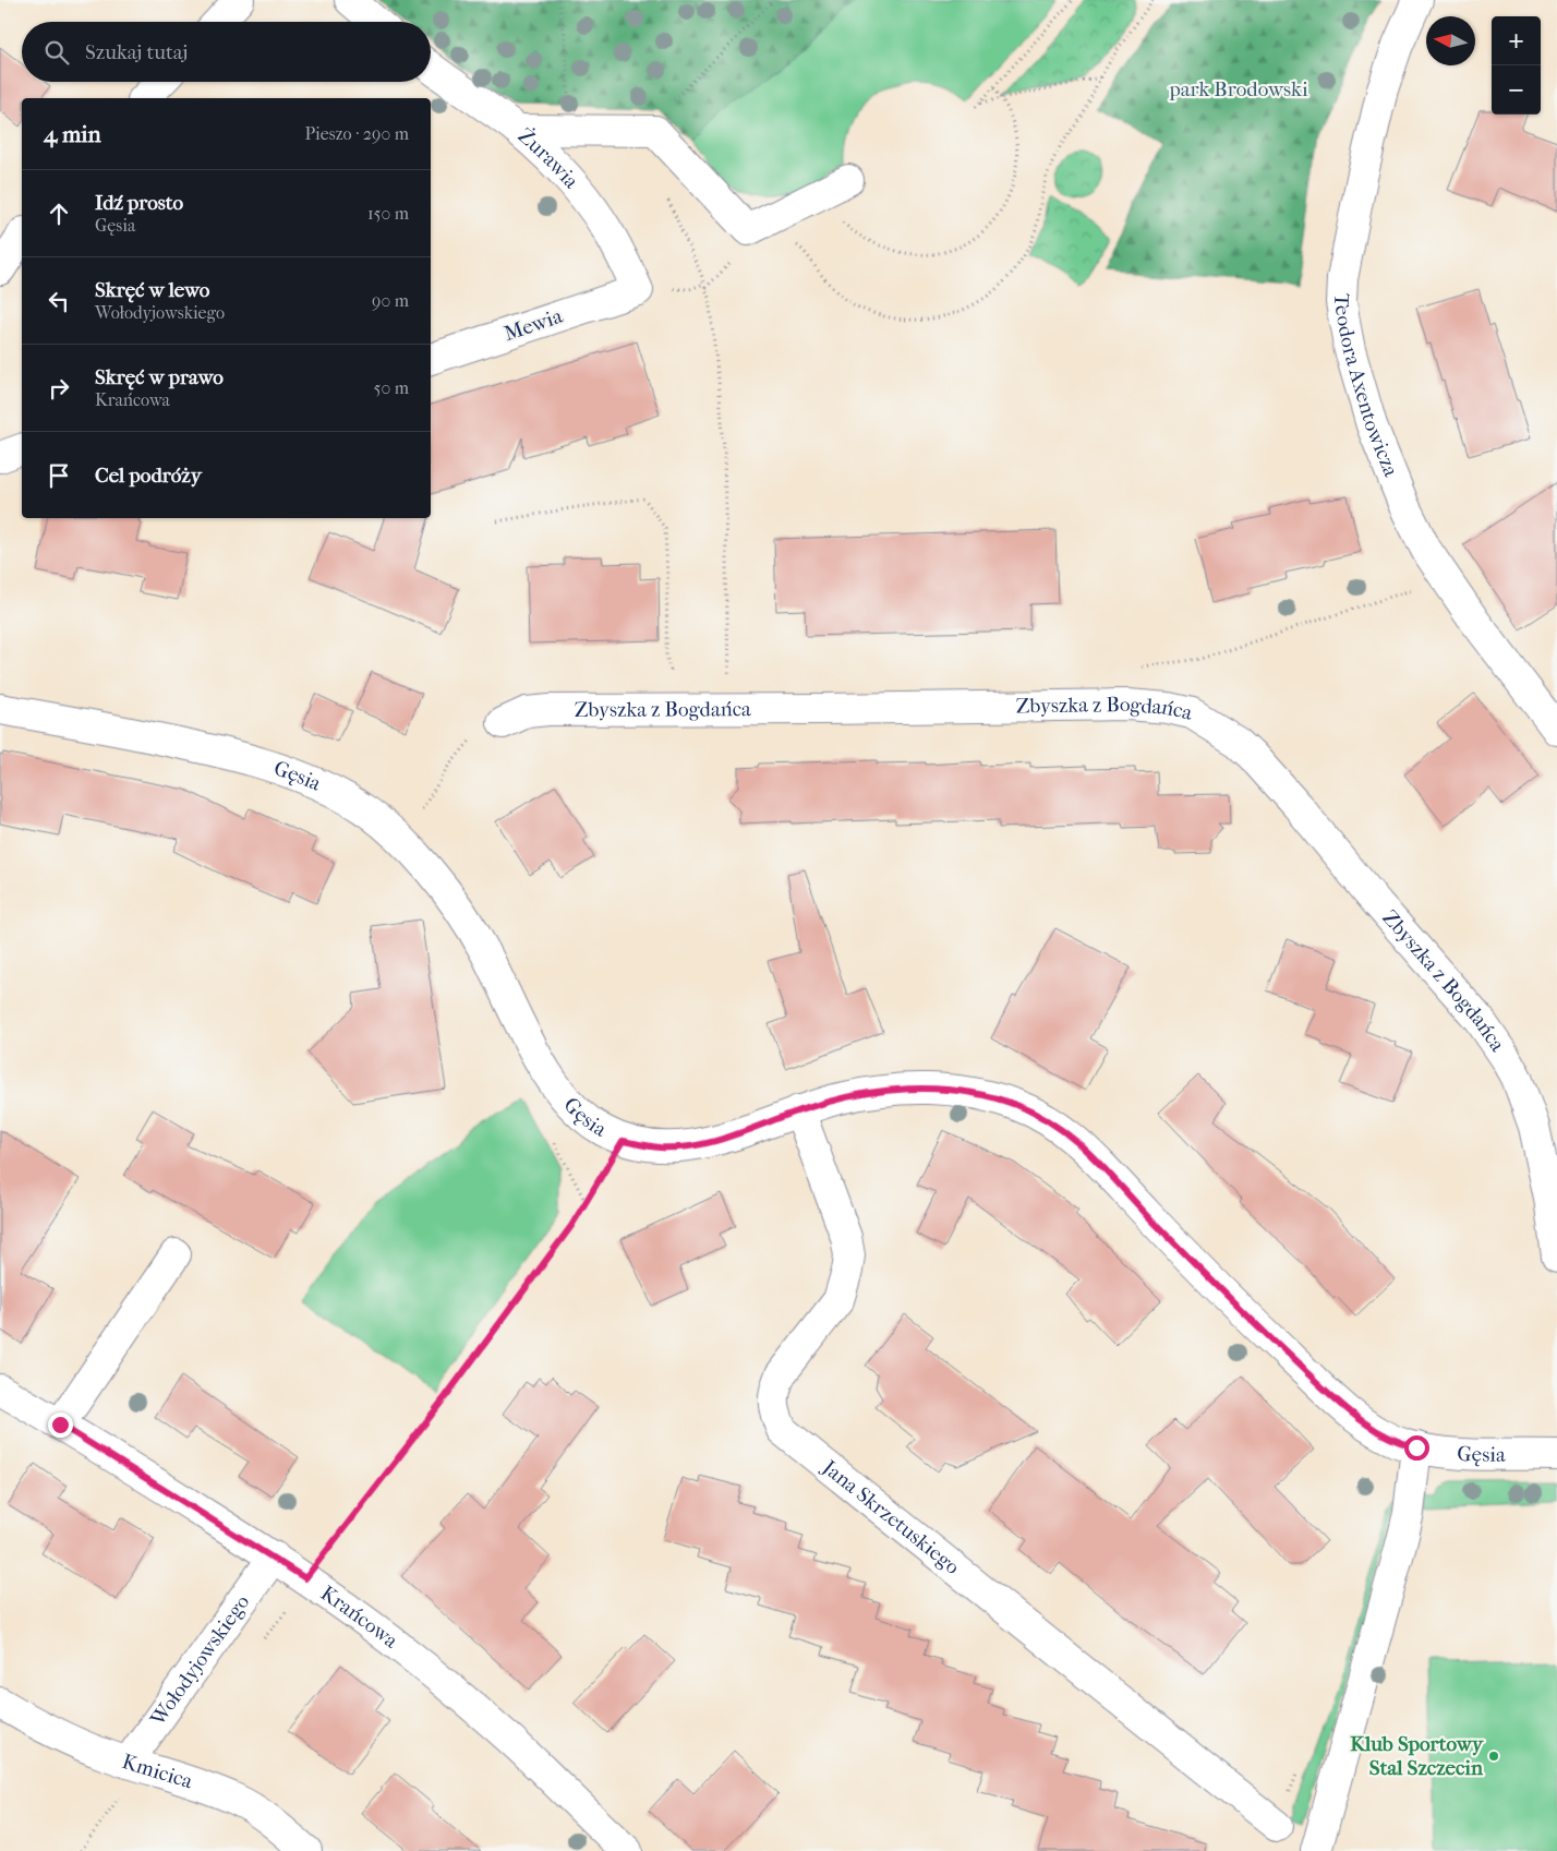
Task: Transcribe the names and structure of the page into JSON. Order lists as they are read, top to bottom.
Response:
{
  "streets": {
    "street": [
      "Żurawia",
      "Mewia",
      "Teodora Axentowicza",
      "Zbyszka z Bogdańca",
      "Gęsia",
      "Jana Skrzetuskiego",
      "Krańcowa",
      "Wołodyjowskiego",
      "Kmicica"
    ]
  },
  "crossings": [
    ["Żurawia", "Mewia"],
    ["Gęsia", "Jana Skrzetuskiego"],
    ["Krańcowa", "Wołodyjowskiego"],
    ["Wołodyjowskiego", "Kmicica"]
  ],
  "parks": ["park Brodowski"],
  "places": ["Klub Sportowy Stal Szczecin"],
  "north": "left",
  "page": {
    "map_buttons": ["+", "−"],
    "search": "Szukaj tutaj",
    "heading": ["4 min", "Pieszo · 290 m"],
    "list": [
      ["Idź prosto", "Gęsia", "150 m"],
      ["Skręć w lewo", "Wołodyjowskiego", "90 m"],
      ["Skręć w prawo", "Krańcowa", "50 m"],
      "Cel podróży"
    ]
  }
}
